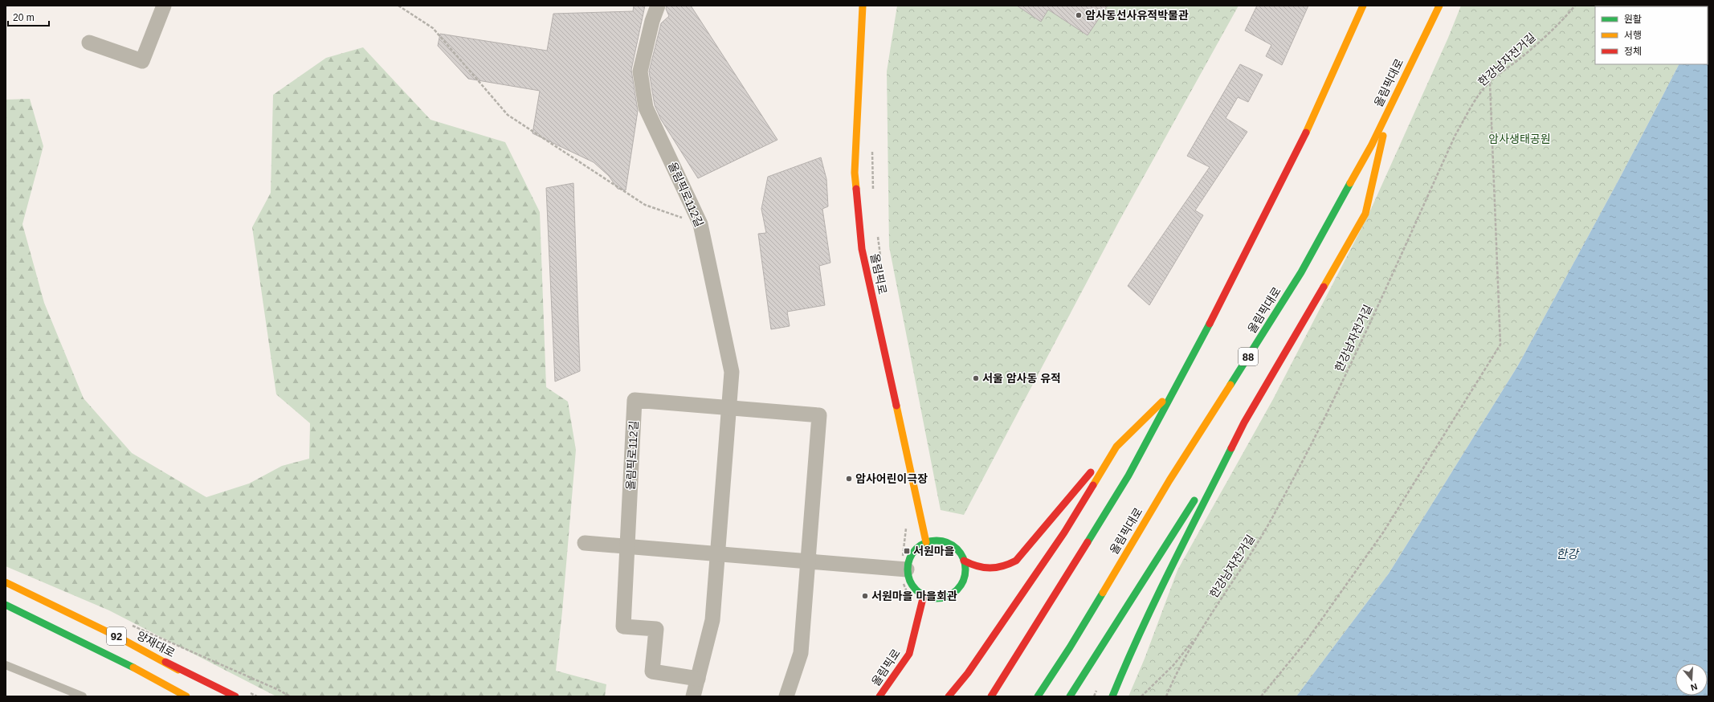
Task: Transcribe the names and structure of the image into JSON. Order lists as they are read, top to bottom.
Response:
{
  "streets": {
    "main road": [
      "올림픽대로",
      "올림픽로",
      "88",
      "92",
      "양재대로"
    ],
    "street": ["올림픽로112길"],
    "path": ["한강남자전거길"]
  },
  "water": ["한강"],
  "parks": ["암사생태공원"],
  "places": {
    "other": [
      "암사동선사유적박물관",
      "서울 암사동 유적",
      "암사어린이극장",
      "서원마을 마을회관"
    ],
    "transit": ["서원마을"]
  },
  "legend": ["원활", "서행", "정체"],
  "scale_bar": "20 m",
  "north": "bottom"
}
